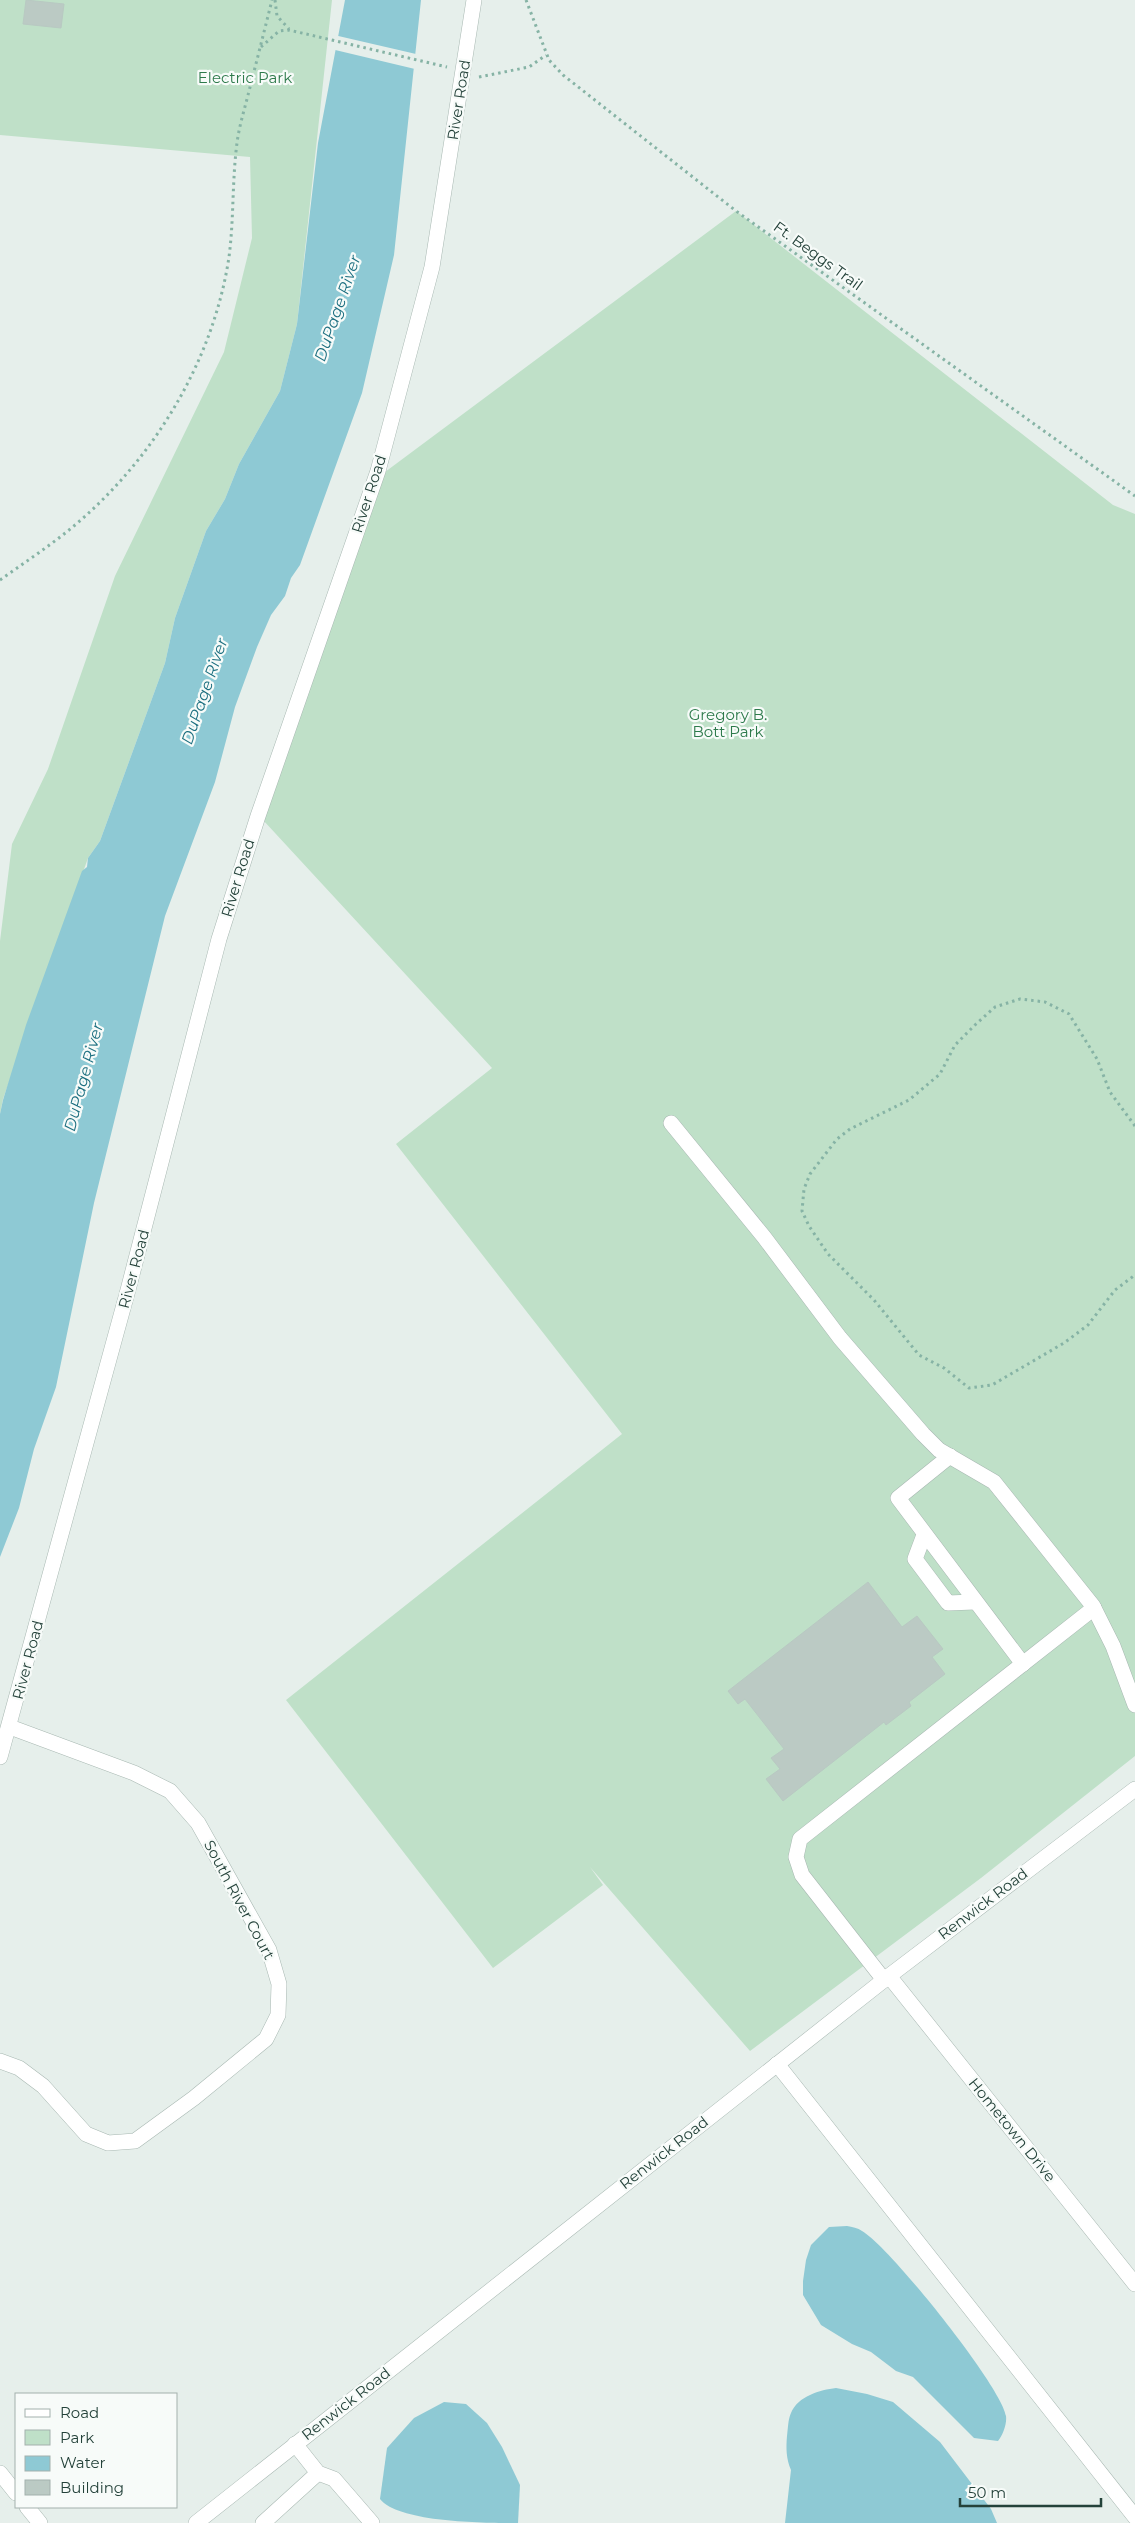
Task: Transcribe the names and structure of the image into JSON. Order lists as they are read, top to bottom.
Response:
{
  "streets": {
    "street": [
      "River Road",
      "South River Court",
      "Renwick Road",
      "Hometown Drive"
    ],
    "path": ["Ft. Beggs Trail"]
  },
  "crossings": [
    ["River Road", "South River Court"],
    ["Renwick Road", "Hometown Drive"]
  ],
  "water": ["DuPage River"],
  "parks": ["Electric Park", "Gregory B. Bott Park"],
  "legend": [
    "Road",
    "Park",
    "Water",
    "Building"
  ],
  "scale_bar": "50 m"
}
